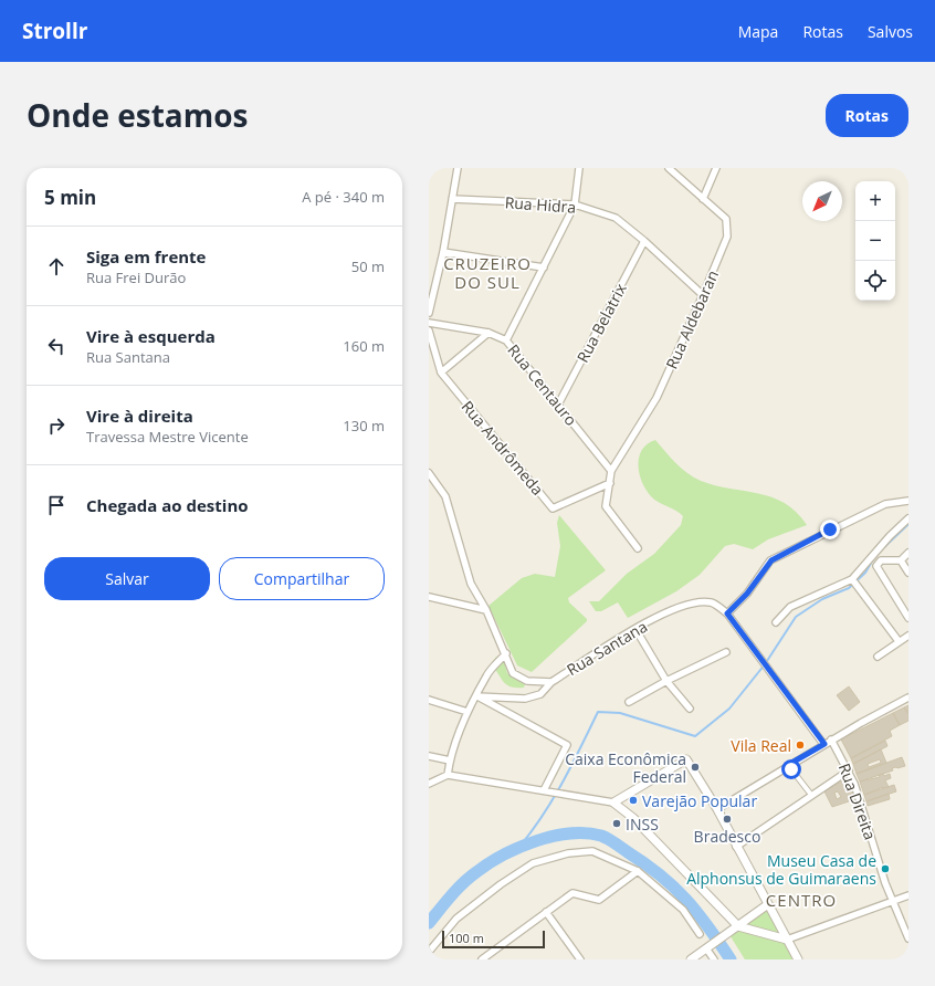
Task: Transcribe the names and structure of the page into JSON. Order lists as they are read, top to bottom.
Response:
{
  "streets": {
    "street": [
      "Rua Hidra",
      "Rua Aldebaran",
      "Rua Belatrix",
      "Rua Centauro",
      "Rua Andrômeda",
      "Rua Santana",
      "Rua Direita"
    ]
  },
  "crossings": [
    ["Rua Hidra", "Rua Aldebaran"],
    ["Rua Hidra", "Rua Belatrix"],
    ["Rua Aldebaran", "Rua Centauro"],
    ["Rua Aldebaran", "Rua Andrômeda"],
    ["Rua Belatrix", "Rua Centauro"]
  ],
  "districts": ["CRUZEIRO DO SUL", "CENTRO"],
  "places": [
    "Vila Real",
    "Caixa Econômica Federal",
    "Varejão Popular",
    "Bradesco",
    "INSS",
    "Museu Casa de Alphonsus de Guimaraens"
  ],
  "scale_bar": "100 m",
  "north": "bottom left",
  "page": {
    "header": "Strollr",
    "nav": ["Mapa", "Rotas", "Salvos"],
    "title": "Onde estamos",
    "buttons": [
      "Rotas",
      ["Salvar", "Compartilhar"]
    ],
    "heading": ["5 min", "A pé · 340 m"],
    "map_buttons": ["+", "−"],
    "list": [
      ["Siga em frente", "Rua Frei Durão", "50 m"],
      ["Vire à esquerda", "Rua Santana", "160 m"],
      ["Vire à direita", "Travessa Mestre Vicente", "130 m"],
      "Chegada ao destino"
    ],
    "scale": "100 m"
  }
}
